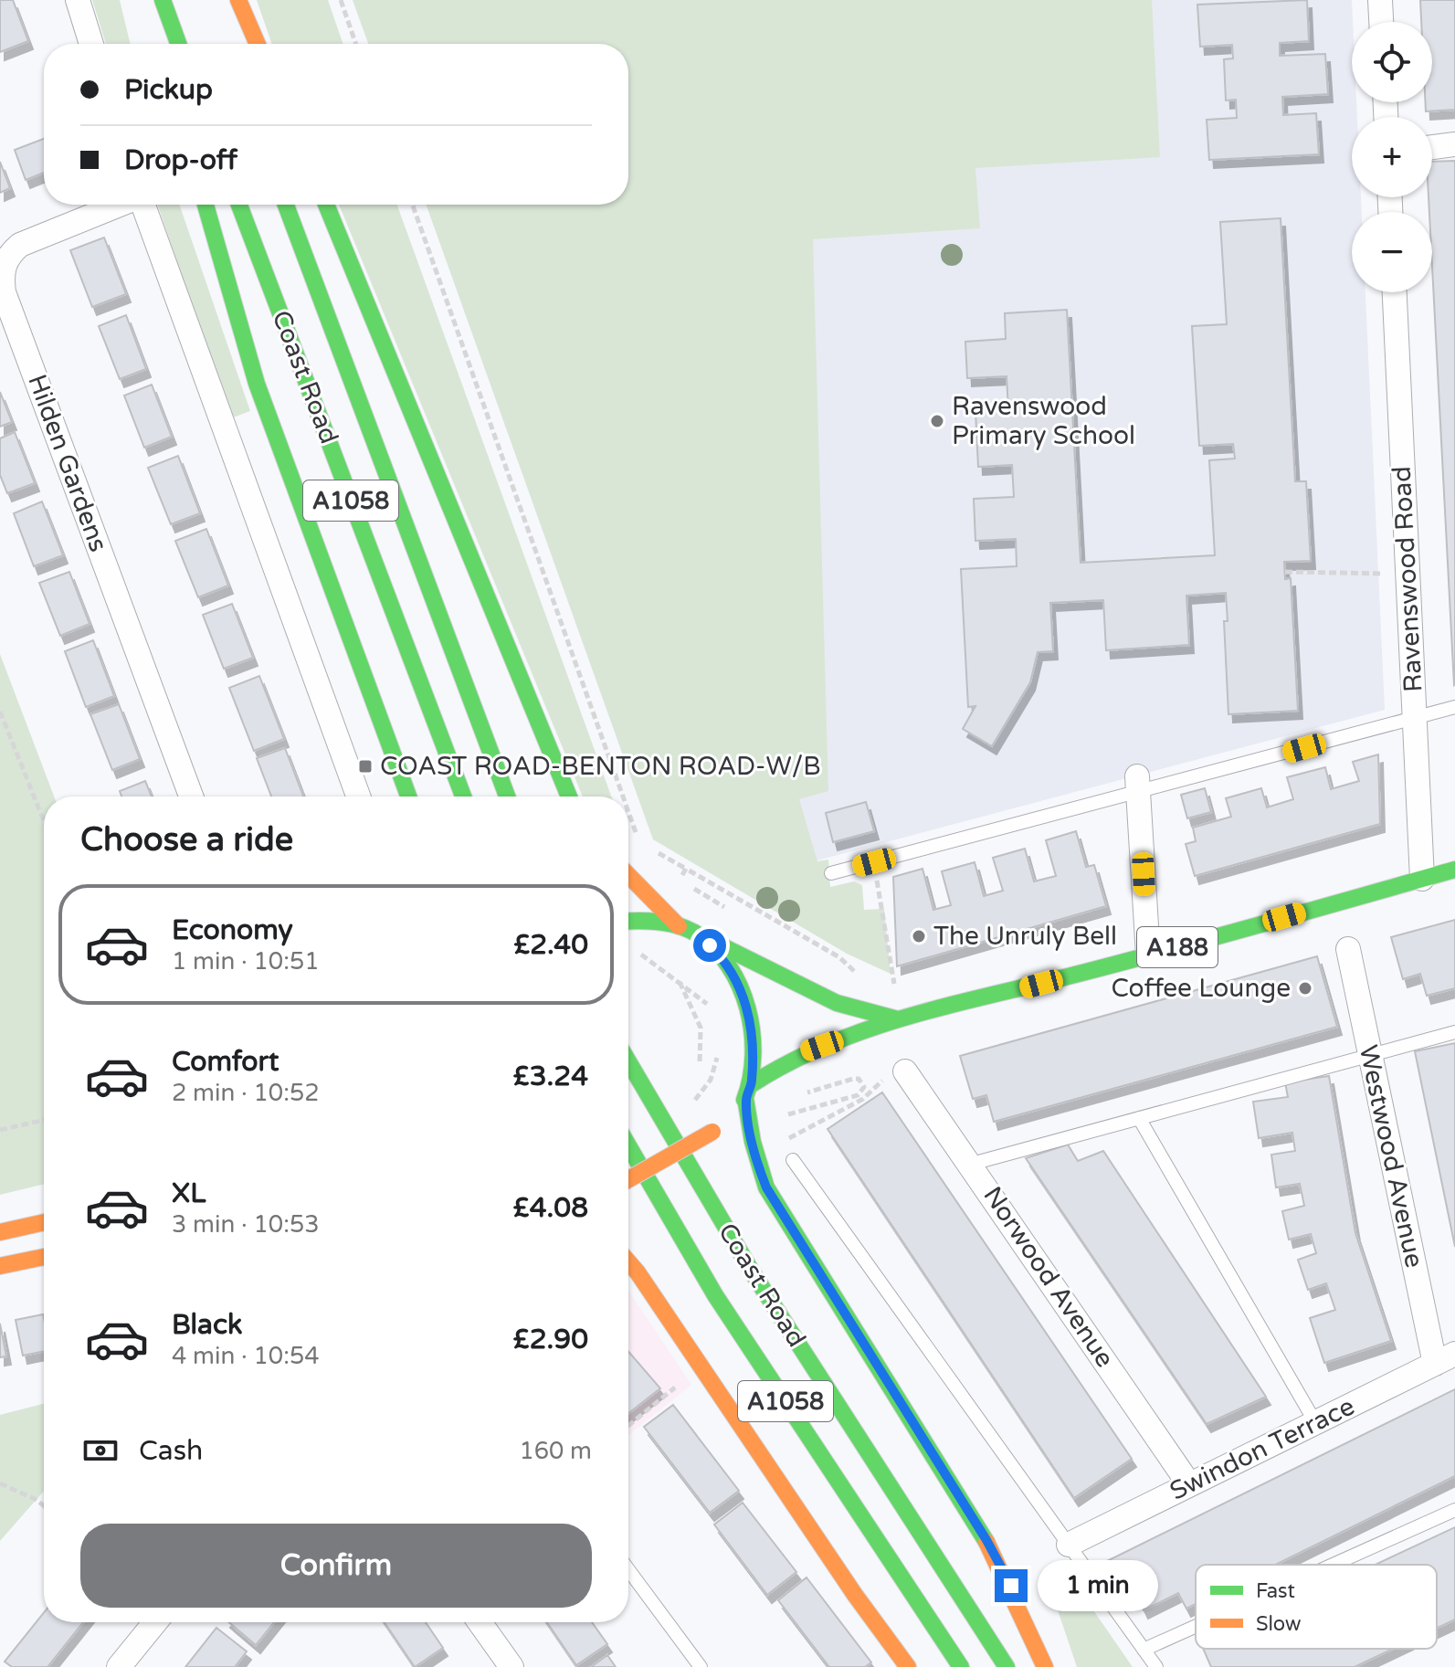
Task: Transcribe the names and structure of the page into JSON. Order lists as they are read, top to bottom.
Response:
{
  "streets": {
    "main road": ["Coast Road", "A1058", "A188"],
    "street": [
      "Hilden Gardens",
      "Ravenswood Road",
      "Westwood Avenue",
      "Norwood Avenue",
      "Swindon Terrace"
    ]
  },
  "crossings": [
    ["Ravenswood Road", "A188"],
    ["Westwood Avenue", "Swindon Terrace"],
    ["Norwood Avenue", "Swindon Terrace"]
  ],
  "places": {
    "other": ["Ravenswood Primary School", "The Unruly Bell", "Coffee Lounge"],
    "transit": ["COAST ROAD-BENTON ROAD-W/B"]
  },
  "legend": ["Fast", "Slow"],
  "page": {
    "map_buttons": ["+", "−"],
    "banner": ["Pickup", "Drop-off"],
    "heading": "Choose a ride",
    "list": [
      {
        "name": "Economy",
        "note": "1 min · 10:51",
        "value": "£2.40"
      },
      {
        "name": "Comfort",
        "note": "2 min · 10:52",
        "value": "£3.24"
      },
      {
        "name": "XL",
        "note": "3 min · 10:53",
        "value": "£4.08"
      },
      {
        "name": "Black",
        "note": "4 min · 10:54",
        "value": "£2.90"
      }
    ],
    "pay": ["Cash", "160 m"],
    "buttons": "Confirm",
    "bubble": "1 min"
  }
}
